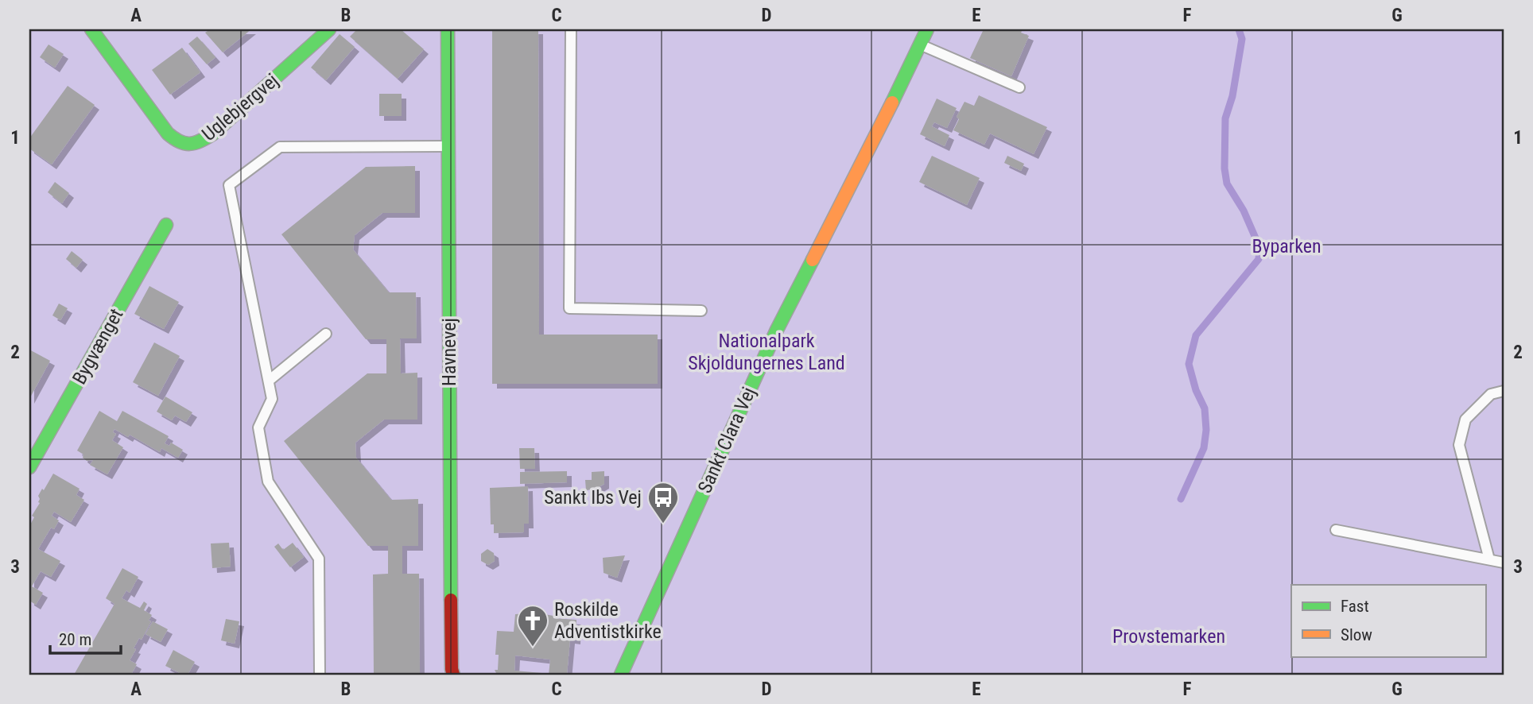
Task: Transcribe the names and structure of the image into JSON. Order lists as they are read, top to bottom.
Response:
{
  "streets": {
    "street": [
      "Uglebjergvej",
      "Bygvænget",
      "Havnevej",
      "Sankt Clara Vej"
    ]
  },
  "parks": ["Byparken", "Nationalpark Skjoldungernes Land", "Provstemarken"],
  "places": {
    "bus stop": ["Sankt Ibs Vej"],
    "church": ["Roskilde Adventistkirke"]
  },
  "legend": ["Fast", "Slow"],
  "scale_bar": "20 m",
  "grid": {
    "columns": [
      "A",
      "B",
      "C",
      "D",
      "E",
      "F",
      "G"
    ],
    "rows": ["1", "2", "3"]
  }
}
